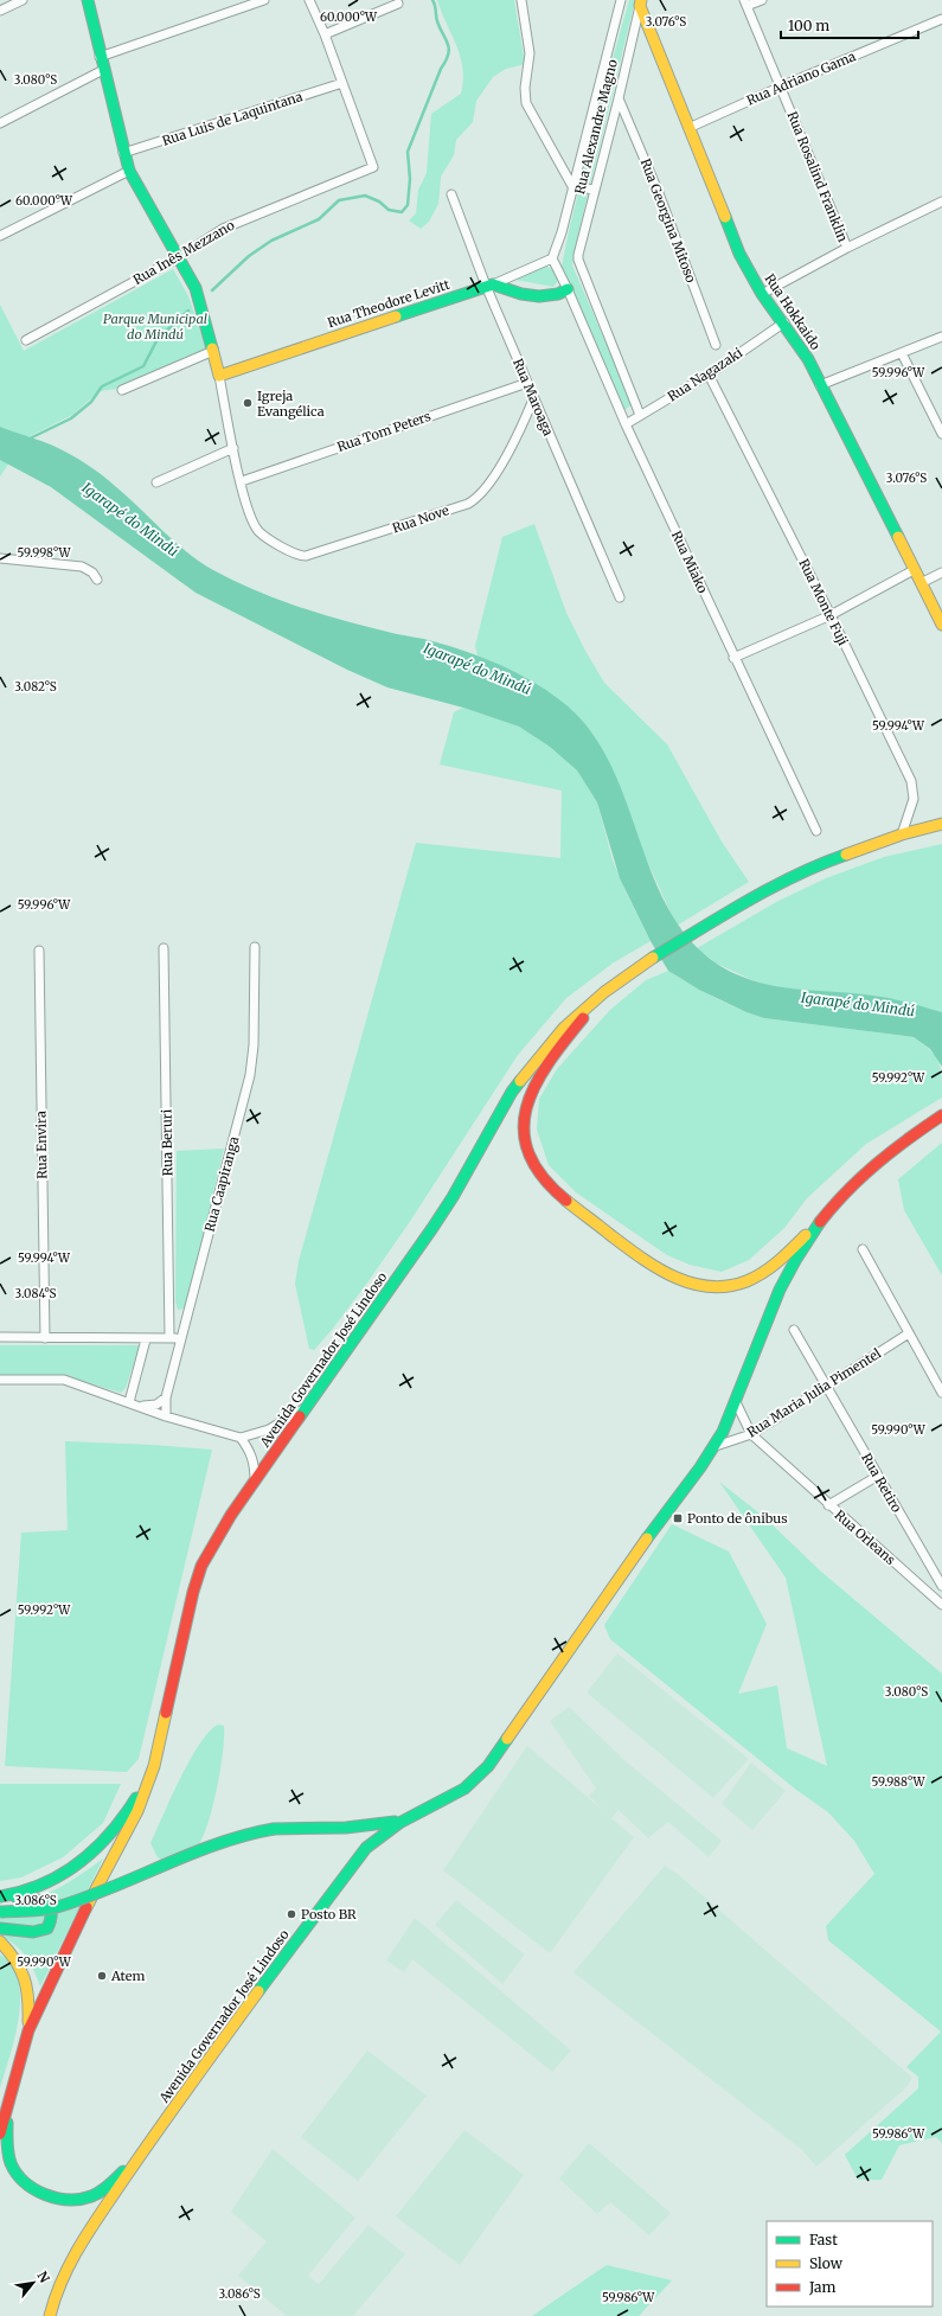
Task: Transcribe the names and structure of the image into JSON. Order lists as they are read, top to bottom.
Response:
{
  "streets": {
    "main road": ["Rua Theodore Levitt", "Rua Hokkaido", "Avenida Governador José Lindoso"],
    "street": [
      "Rua Adriano Gama",
      "Rua Luis de Laquintana",
      "Rua Alexandre Magno",
      "Rua Rosalind Franklin",
      "Rua Georgina Mitoso",
      "Rua Inês Mezzano",
      "Rua Nagazaki",
      "Rua Maroaga",
      "Rua Tom Peters",
      "Rua Nove",
      "Rua Miako",
      "Rua Monte Fuji",
      "Rua Beruri",
      "Rua Envira",
      "Rua Caapiranga",
      "Rua Maria Julia Pimentel",
      "Rua Retiro",
      "Rua Orleans"
    ]
  },
  "crossings": [
    ["Rua Adriano Gama", "Rua Rosalind Franklin"],
    ["Rua Adriano Gama", "Rua Hokkaido"],
    ["Rua Luis de Laquintana", "Rua Inês Mezzano"],
    ["Rua Alexandre Magno", "Rua Georgina Mitoso"],
    ["Rua Alexandre Magno", "Rua Hokkaido"],
    ["Rua Alexandre Magno", "Rua Nagazaki"],
    ["Rua Theodore Levitt", "Rua Maroaga"],
    ["Rua Hokkaido", "Rua Nagazaki"],
    ["Rua Nagazaki", "Rua Miako"],
    ["Rua Nagazaki", "Rua Monte Fuji"],
    ["Rua Maroaga", "Rua Tom Peters"],
    ["Rua Maroaga", "Rua Nove"],
    ["Rua Tom Peters", "Rua Nove"],
    ["Rua Monte Fuji", "Avenida Governador José Lindoso"],
    ["Avenida Governador José Lindoso", "Rua Maria Julia Pimentel"],
    ["Avenida Governador José Lindoso", "Rua Orleans"],
    ["Rua Maria Julia Pimentel", "Rua Retiro"],
    ["Rua Maria Julia Pimentel", "Rua Orleans"]
  ],
  "water": ["Igarapé do Mindú"],
  "parks": ["Parque Municipal do Mindú"],
  "places": {
    "other": ["Igreja Evangélica", "Posto BR", "Atem"],
    "transit": ["Ponto de ônibus"]
  },
  "legend": ["Fast", "Slow", "Jam"],
  "scale_bar": "100 m",
  "north": "top right",
  "coordinates": [
    "60.000°W",
    "3.076°S",
    "3.080°S",
    "59.996°W",
    "59.998°W",
    "3.082°S",
    "59.994°W",
    "59.992°W",
    "3.084°S",
    "59.990°W",
    "59.988°W",
    "3.086°S",
    "59.986°W"
  ]
}
